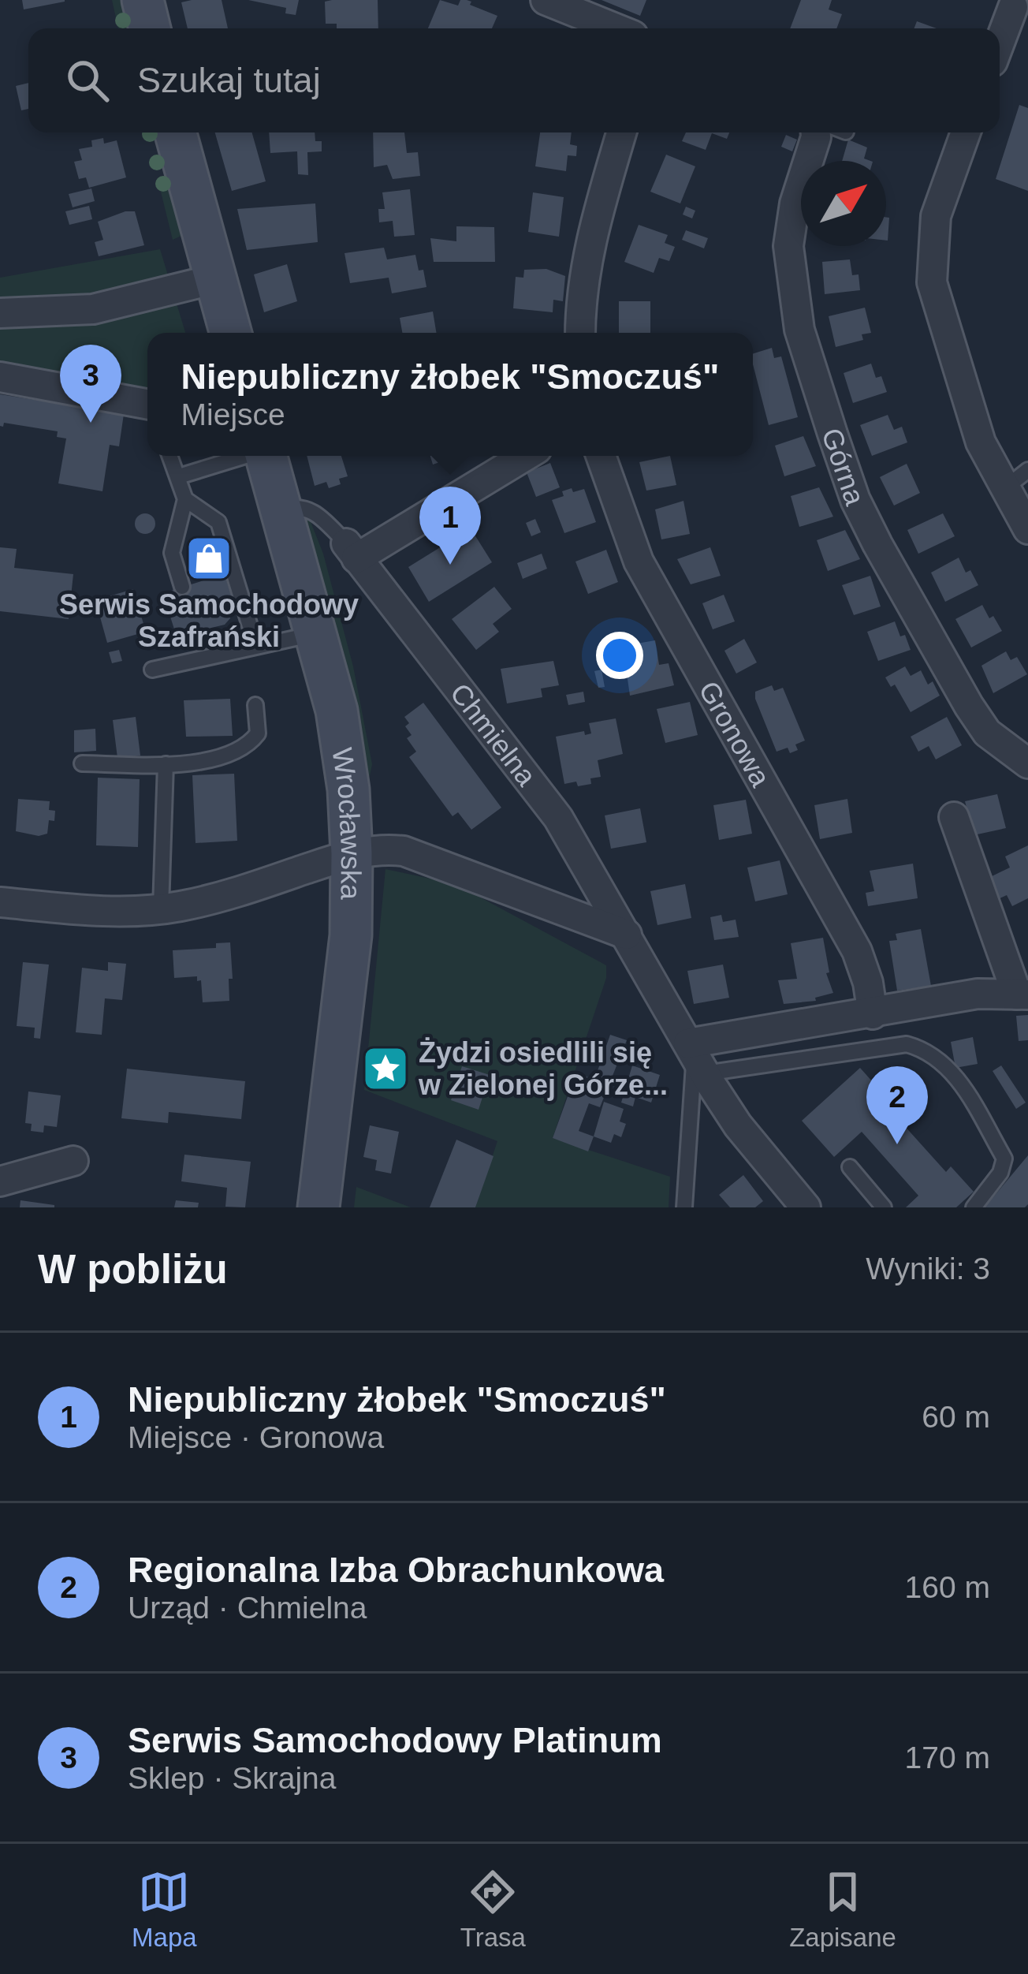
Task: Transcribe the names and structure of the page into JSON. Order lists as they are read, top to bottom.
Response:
{
  "streets": {
    "main road": ["Wrocławska"],
    "street": ["Górna", "Gronowa", "Chmielna"]
  },
  "crossings": [
    ["Chmielna", "Wrocławska"]
  ],
  "places": {
    "shop": ["Serwis Samochodowy Szafrański"],
    "place": ["Żydzi osiedlili się w Zielonej Górze..."]
  },
  "north": "top right",
  "page": {
    "search": "Szukaj tutaj",
    "popup": ["Niepubliczny żłobek \"Smoczuś\"", "Miejsce"],
    "pins": ["3", "1", "2"],
    "heading": ["W pobliżu", "Wyniki: 3"],
    "list": [
      {
        "mark": "1",
        "name": "Niepubliczny żłobek \"Smoczuś\"",
        "note": "Miejsce · Gronowa",
        "value": "60 m"
      },
      {
        "mark": "2",
        "name": "Regionalna Izba Obrachunkowa",
        "note": "Urząd · Chmielna",
        "value": "160 m"
      },
      {
        "mark": "3",
        "name": "Serwis Samochodowy Platinum",
        "note": "Sklep · Skrajna",
        "value": "170 m"
      }
    ],
    "nav": ["Mapa", "Trasa", "Zapisane"]
  }
}
